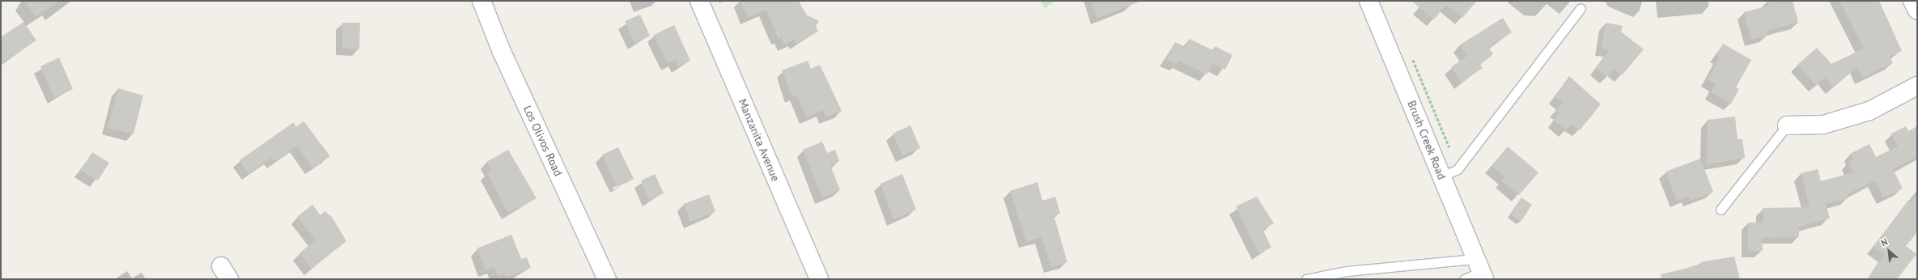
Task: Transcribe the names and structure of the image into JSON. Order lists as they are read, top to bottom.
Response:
{
  "streets": {
    "street": ["Manzanita Avenue", "Brush Creek Road", "Los Olivos Road"]
  },
  "north": "top left"
}
